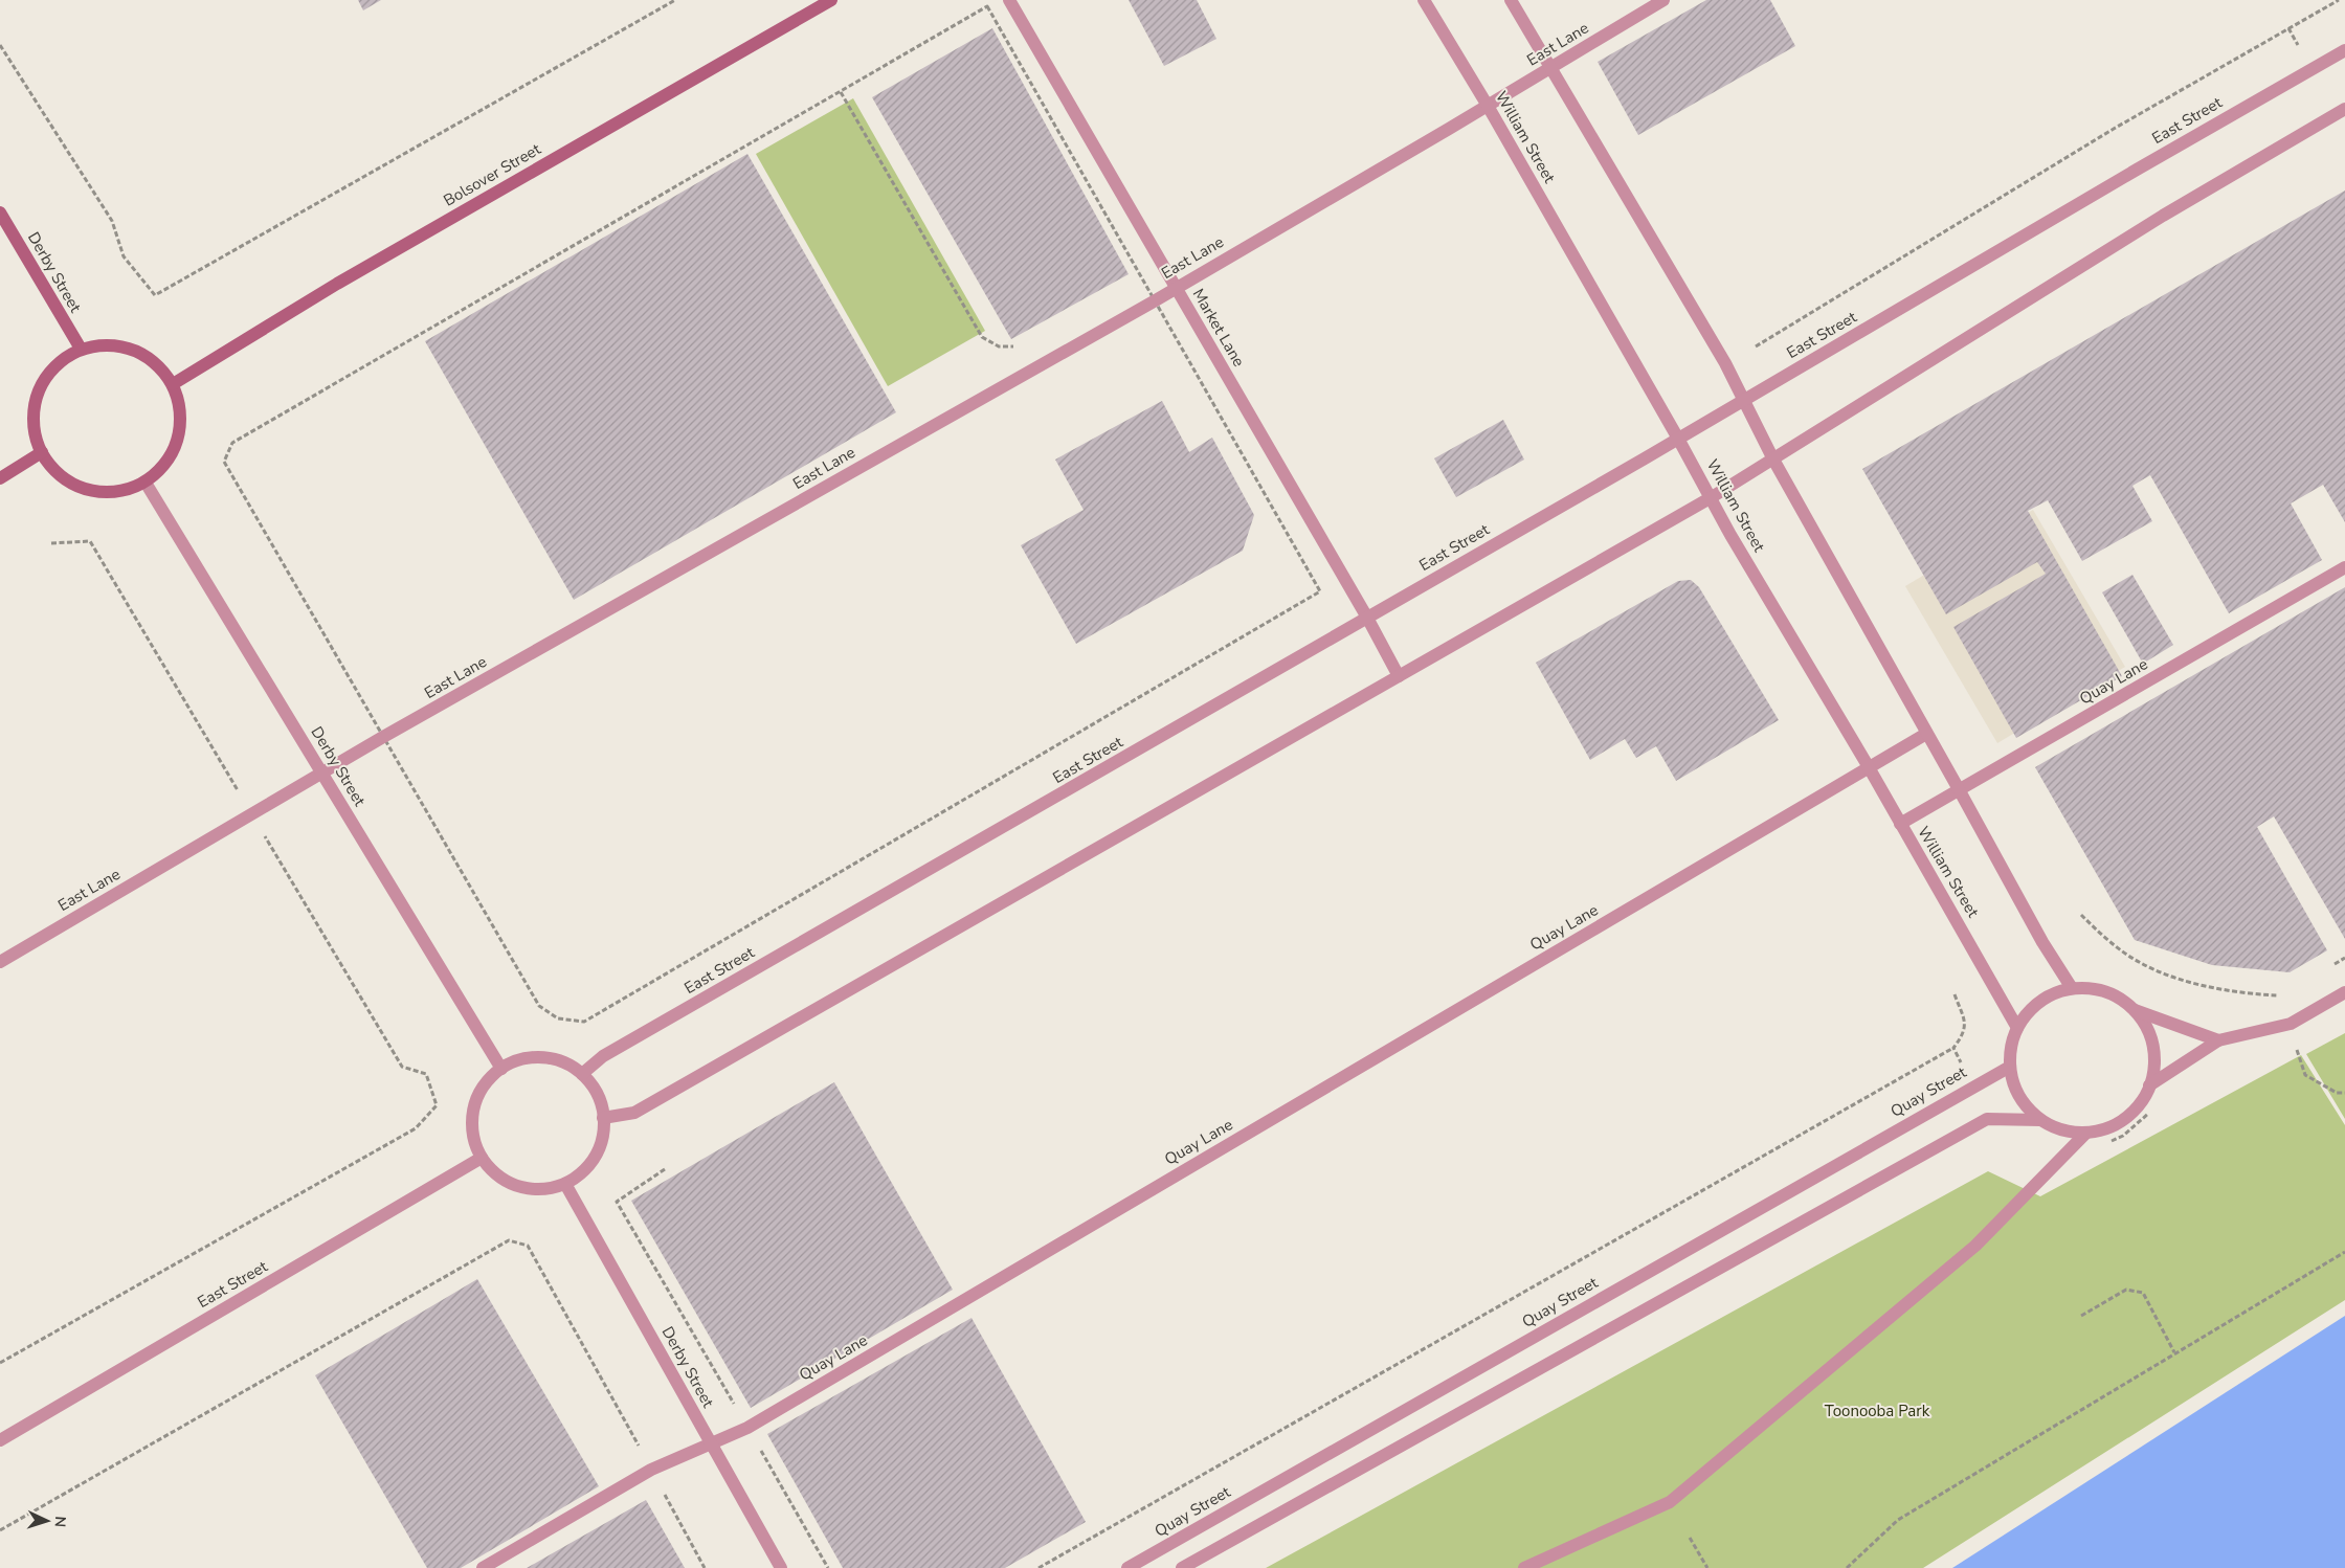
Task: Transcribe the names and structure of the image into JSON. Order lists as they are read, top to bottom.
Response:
{
  "streets": {
    "main road": ["Bolsover Street", "Derby Street"],
    "street": [
      "East Lane",
      "East Street",
      "William Street",
      "Market Lane",
      "Quay Lane",
      "Quay Street"
    ]
  },
  "crossings": [
    ["East Lane", "William Street"],
    ["East Lane", "Derby Street"],
    ["East Lane", "Market Lane"],
    ["East Street", "William Street"],
    ["East Street", "Derby Street"],
    ["East Street", "Market Lane"],
    ["William Street", "Quay Lane"],
    ["William Street", "Quay Street"],
    ["Bolsover Street", "Derby Street"],
    ["Derby Street", "Quay Lane"]
  ],
  "parks": ["Toonooba Park"],
  "north": "right"
}
